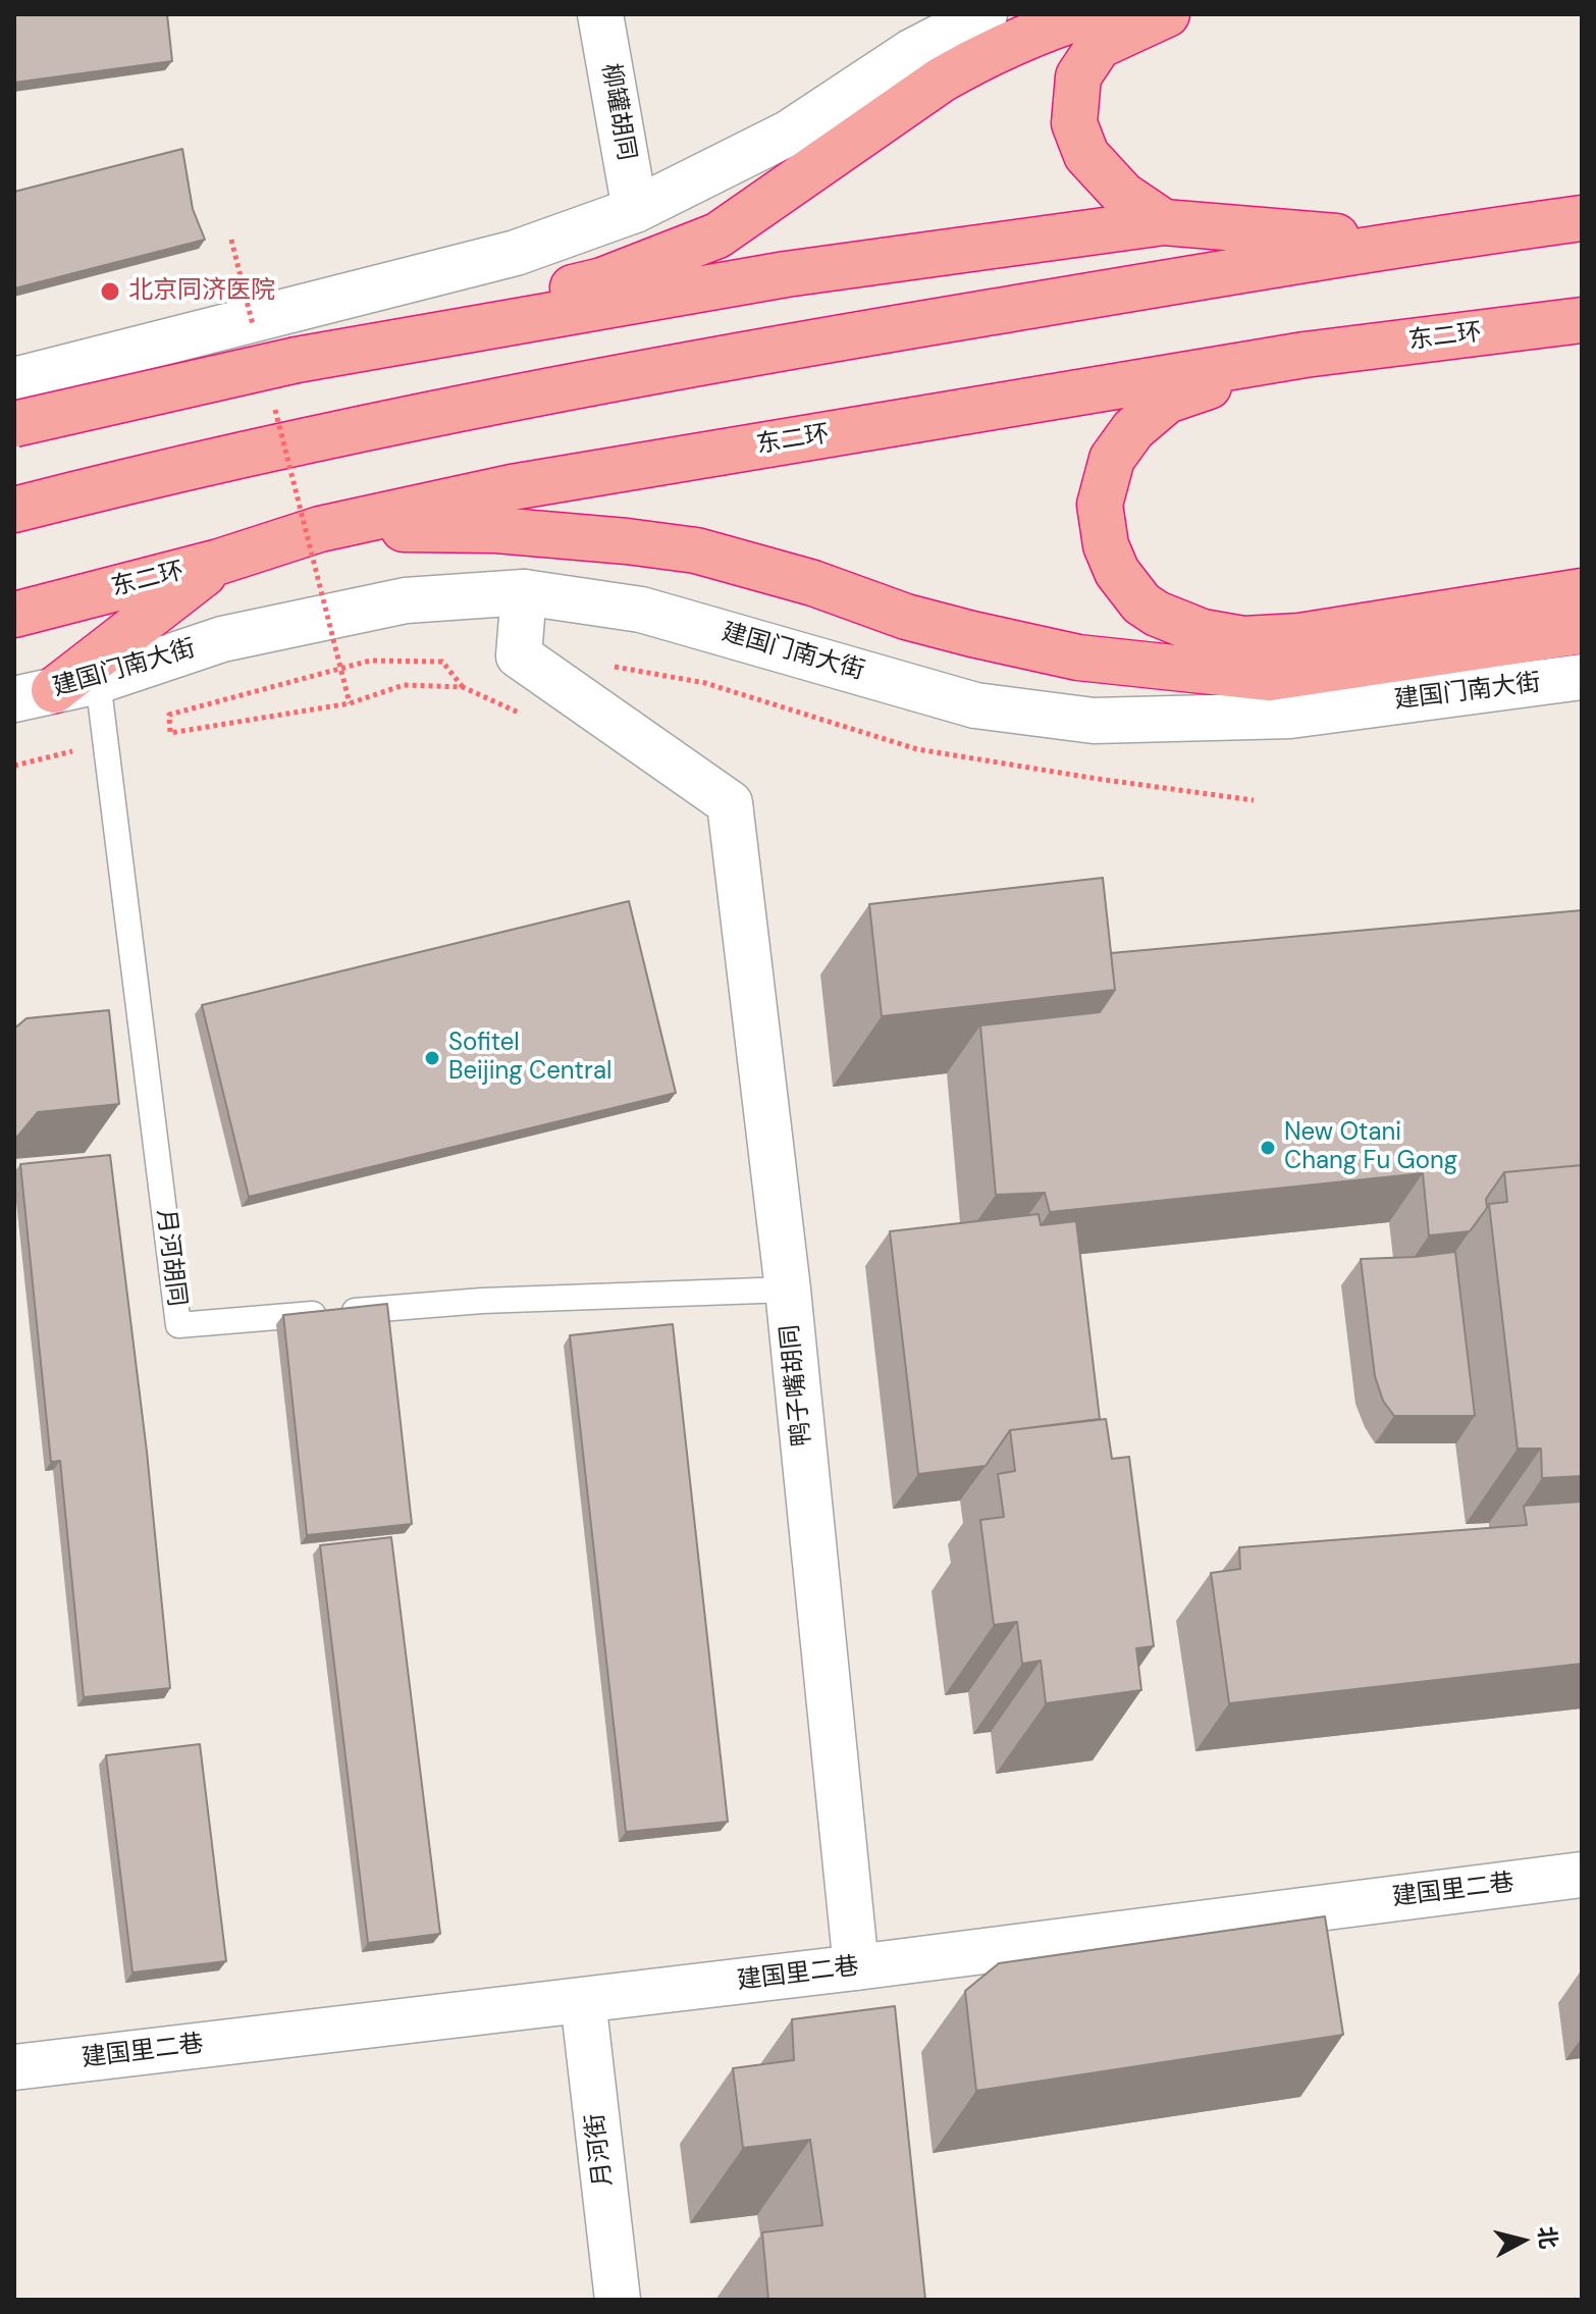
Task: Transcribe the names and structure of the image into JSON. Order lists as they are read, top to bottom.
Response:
{
  "streets": {
    "highway": ["东二环"],
    "street": [
      "柳罐胡同",
      "建国门南大街",
      "鸭子嘴胡同",
      "建国里二巷",
      "月河街"
    ],
    "lane": ["月河胡同"]
  },
  "crossings": [
    ["建国门南大街", "月河胡同"],
    ["建国门南大街", "鸭子嘴胡同"],
    ["月河胡同", "鸭子嘴胡同"],
    ["鸭子嘴胡同", "建国里二巷"],
    ["建国里二巷", "月河街"]
  ],
  "places": ["北京同济医院", "Sofitel Beijing Central", "New Otani Chang Fu Gong"],
  "north": "right"
}
